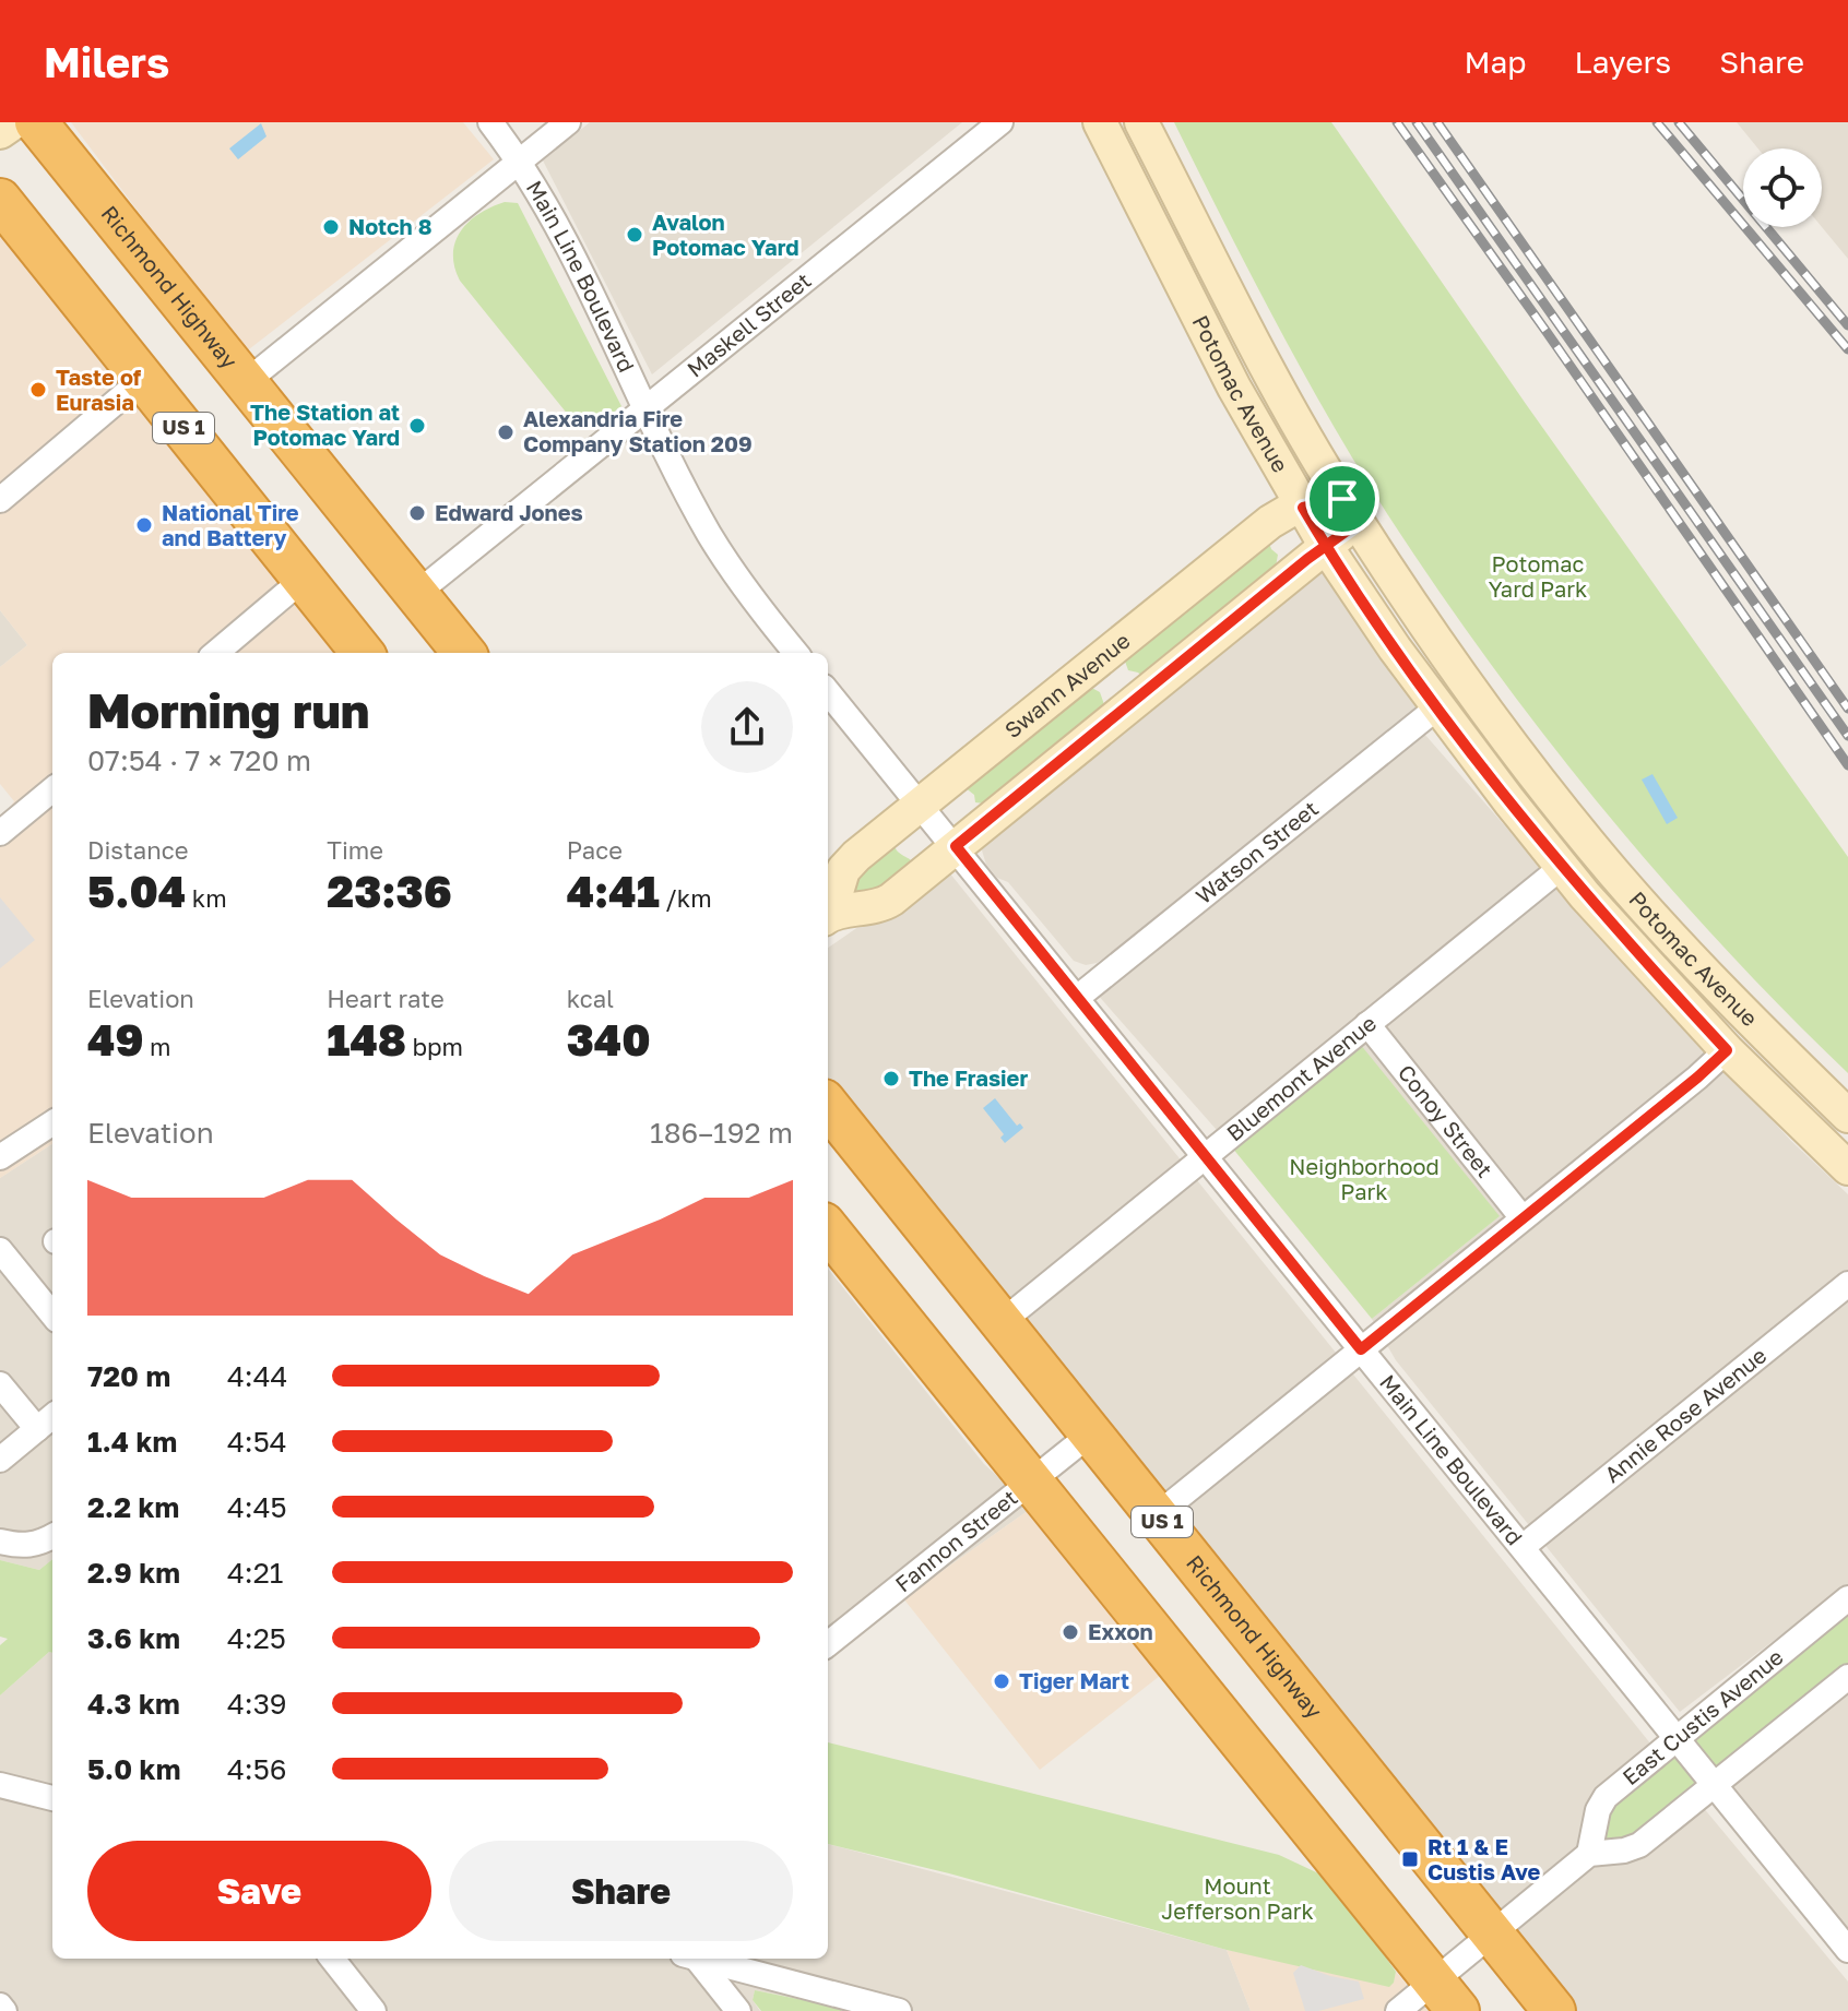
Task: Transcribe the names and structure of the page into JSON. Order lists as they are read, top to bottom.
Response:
{
  "streets": {
    "highway": ["Richmond Highway", "US 1"],
    "street": [
      "Main Line Boulevard",
      "Maskell Street",
      "Potomac Avenue",
      "Swann Avenue",
      "Watson Street",
      "Bluemont Avenue",
      "Conoy Street",
      "Annie Rose Avenue",
      "Fannon Street",
      "East Custis Avenue"
    ]
  },
  "crossings": [
    ["Main Line Boulevard", "Maskell Street"],
    ["Main Line Boulevard", "Swann Avenue"],
    ["Main Line Boulevard", "Watson Street"],
    ["Main Line Boulevard", "Bluemont Avenue"],
    ["Main Line Boulevard", "Annie Rose Avenue"],
    ["Main Line Boulevard", "East Custis Avenue"],
    ["Richmond Highway", "Maskell Street"],
    ["Richmond Highway", "Bluemont Avenue"],
    ["Richmond Highway", "Fannon Street"],
    ["Potomac Avenue", "Swann Avenue"],
    ["Potomac Avenue", "Watson Street"],
    ["Potomac Avenue", "Bluemont Avenue"],
    ["Bluemont Avenue", "Conoy Street"]
  ],
  "parks": ["Potomac Yard Park", "Neighborhood Park", "Mount Jefferson Park"],
  "places": {
    "other": [
      "Notch 8",
      "Avalon Potomac Yard",
      "Taste of Eurasia",
      "The Station at Potomac Yard",
      "Alexandria Fire Company Station 209",
      "Edward Jones",
      "National Tire and Battery",
      "The Frasier",
      "Exxon",
      "Tiger Mart"
    ],
    "transit": ["Rt 1 & E Custis Ave"]
  },
  "page": {
    "header": "Milers",
    "nav": ["Map", "Layers", "Share"],
    "heading": ["Morning run", "07:54 · 7 × 720 m"],
    "stats": [
      ["Distance", "5.04 km"],
      ["Time", "23:36"],
      ["Pace", "4:41 /km"],
      ["Elevation", "49 m"],
      ["Heart rate", "148 bpm"],
      ["kcal", "340"]
    ],
    "chart": ["Elevation", "186–192 m"],
    "list": [
      {
        "name": "720 m",
        "note": "4:44"
      },
      {
        "name": "1.4 km",
        "note": "4:54"
      },
      {
        "name": "2.2 km",
        "note": "4:45"
      },
      {
        "name": "2.9 km",
        "note": "4:21"
      },
      {
        "name": "3.6 km",
        "note": "4:25"
      },
      {
        "name": "4.3 km",
        "note": "4:39"
      },
      {
        "name": "5.0 km",
        "note": "4:56"
      }
    ],
    "buttons": ["Save", "Share"]
  }
}
